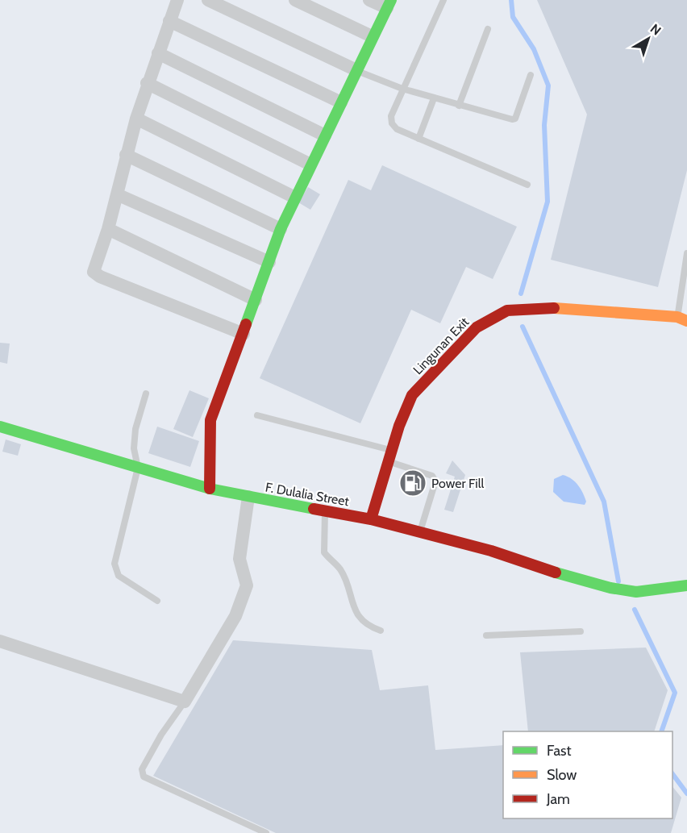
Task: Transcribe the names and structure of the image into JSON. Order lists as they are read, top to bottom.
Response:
{
  "streets": {
    "street": ["Lingunan Exit", "F. Dulalia Street"]
  },
  "crossings": [
    ["Lingunan Exit", "F. Dulalia Street"]
  ],
  "places": {
    "fuel station": ["Power Fill"]
  },
  "legend": ["Fast", "Slow", "Jam"],
  "north": "top right"
}
